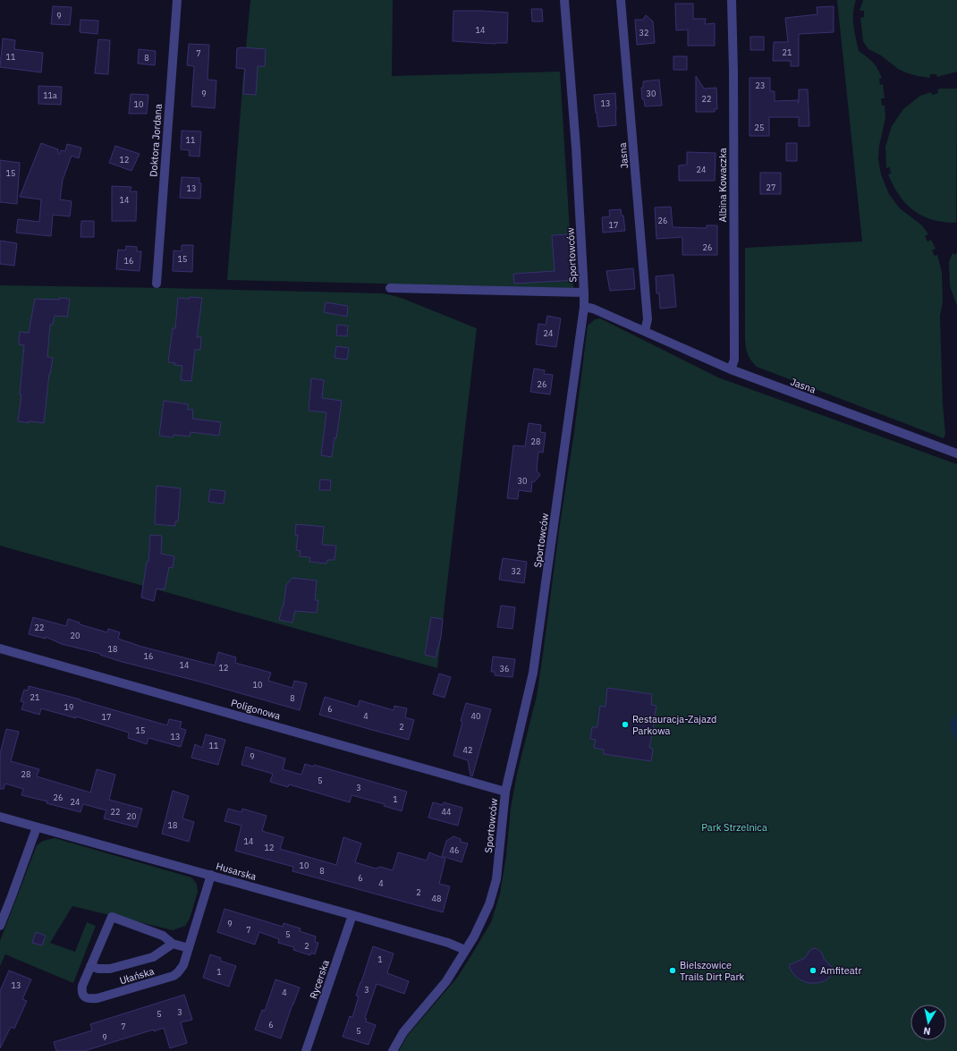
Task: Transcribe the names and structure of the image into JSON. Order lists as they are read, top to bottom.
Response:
{
  "streets": {
    "street": [
      "Doktora Jordana",
      "Jasna",
      "Albina Kowaczka",
      "Sportowców",
      "Poligonowa",
      "Husarska",
      "Ułańska",
      "Rycerska"
    ]
  },
  "crossings": [
    ["Jasna", "Albina Kowaczka"],
    ["Jasna", "Sportowców"],
    ["Sportowców", "Poligonowa"],
    ["Sportowców", "Husarska"],
    ["Husarska", "Ułańska"],
    ["Husarska", "Rycerska"]
  ],
  "parks": ["Park Strzelnica"],
  "places": ["Restauracja-Zajazd Parkowa", "Bielszowice Trails Dirt Park", "Amfiteatr"],
  "house_numbers": [
    "9",
    "14",
    "32",
    "21",
    "7",
    "11",
    "8",
    "23",
    "9",
    "30",
    "11a",
    "22",
    "13",
    "10",
    "25",
    "11",
    "12",
    "24",
    "15",
    "27",
    "13",
    "14",
    "26",
    "17",
    "26",
    "15",
    "16",
    "24",
    "26",
    "28",
    "30",
    "32",
    "22",
    "20",
    "18",
    "16",
    "14",
    "12",
    "36",
    "10",
    "21",
    "8",
    "19",
    "6",
    "4",
    "40",
    "17",
    "2",
    "15",
    "13",
    "11",
    "42",
    "9",
    "28",
    "5",
    "3",
    "26",
    "1",
    "24",
    "22",
    "44",
    "20",
    "18",
    "14",
    "12",
    "46",
    "10",
    "8",
    "6",
    "4",
    "2",
    "48",
    "9",
    "7",
    "5",
    "2",
    "1",
    "1",
    "13",
    "3",
    "4",
    "3",
    "5",
    "6",
    "7",
    "5",
    "9"
  ],
  "north": "bottom"
}
